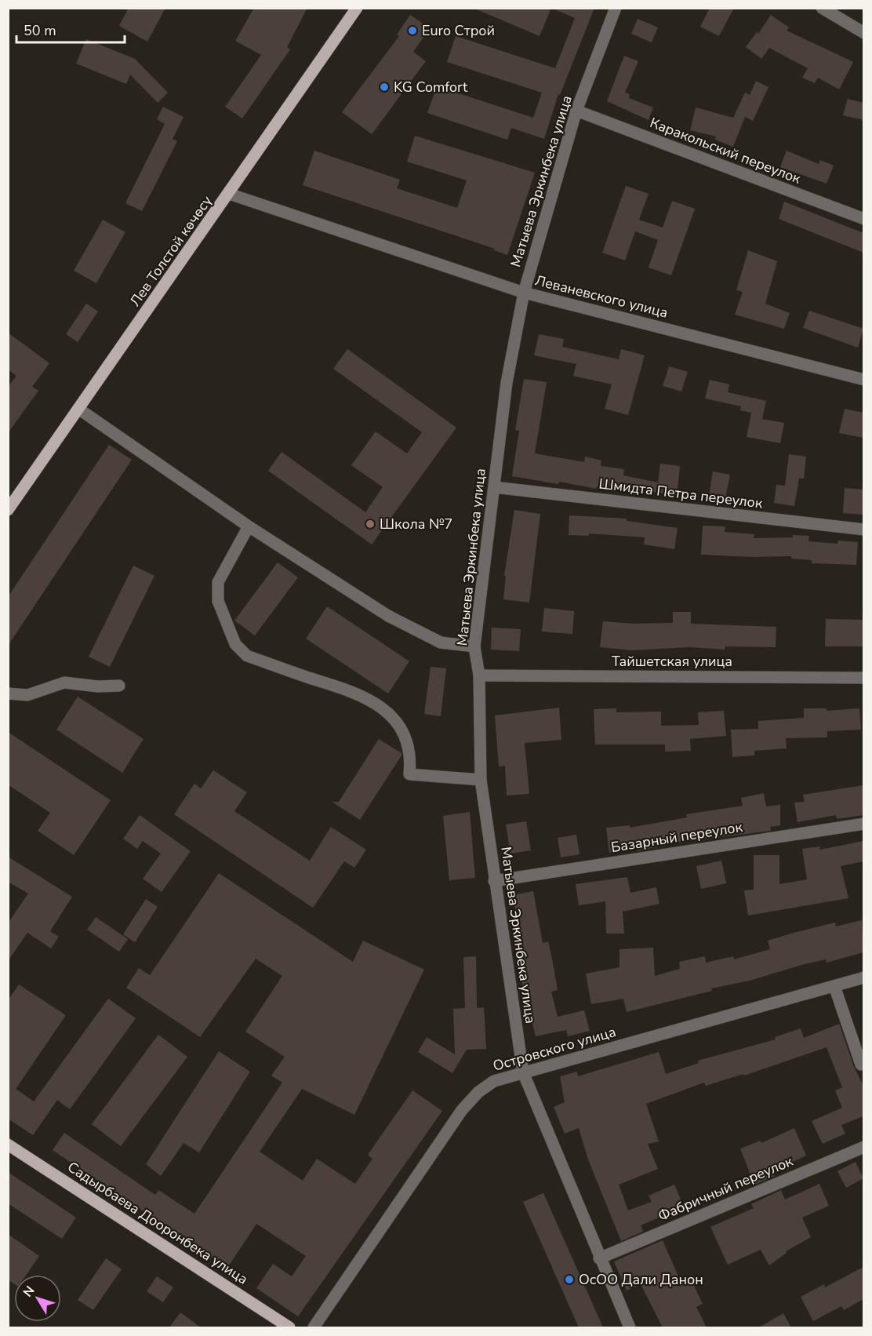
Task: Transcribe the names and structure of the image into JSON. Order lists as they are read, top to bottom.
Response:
{
  "streets": {
    "main road": ["Лев Толстой көчөсү", "Садырбаева Дооронбека улица"],
    "street": [
      "Каракольский переулок",
      "Матыева Эркинбека улица",
      "Леваневского улица",
      "Шмидта Петра переулок",
      "Тайшетская улица",
      "Базарный переулок",
      "Островского улица",
      "Фабричный переулок"
    ]
  },
  "crossings": [
    ["Каракольский переулок", "Матыева Эркинбека улица"],
    ["Матыева Эркинбека улица", "Леваневского улица"],
    ["Матыева Эркинбека улица", "Шмидта Петра переулок"],
    ["Матыева Эркинбека улица", "Тайшетская улица"],
    ["Матыева Эркинбека улица", "Базарный переулок"],
    ["Матыева Эркинбека улица", "Островского улица"],
    ["Матыева Эркинбека улица", "Фабричный переулок"],
    ["Лев Толстой көчөсү", "Леваневского улица"]
  ],
  "places": [
    "Euro Строй",
    "KG Comfort",
    "Школа №7",
    "ОсОО Дали Данон"
  ],
  "scale_bar": "50 m",
  "north": "top left"
}
